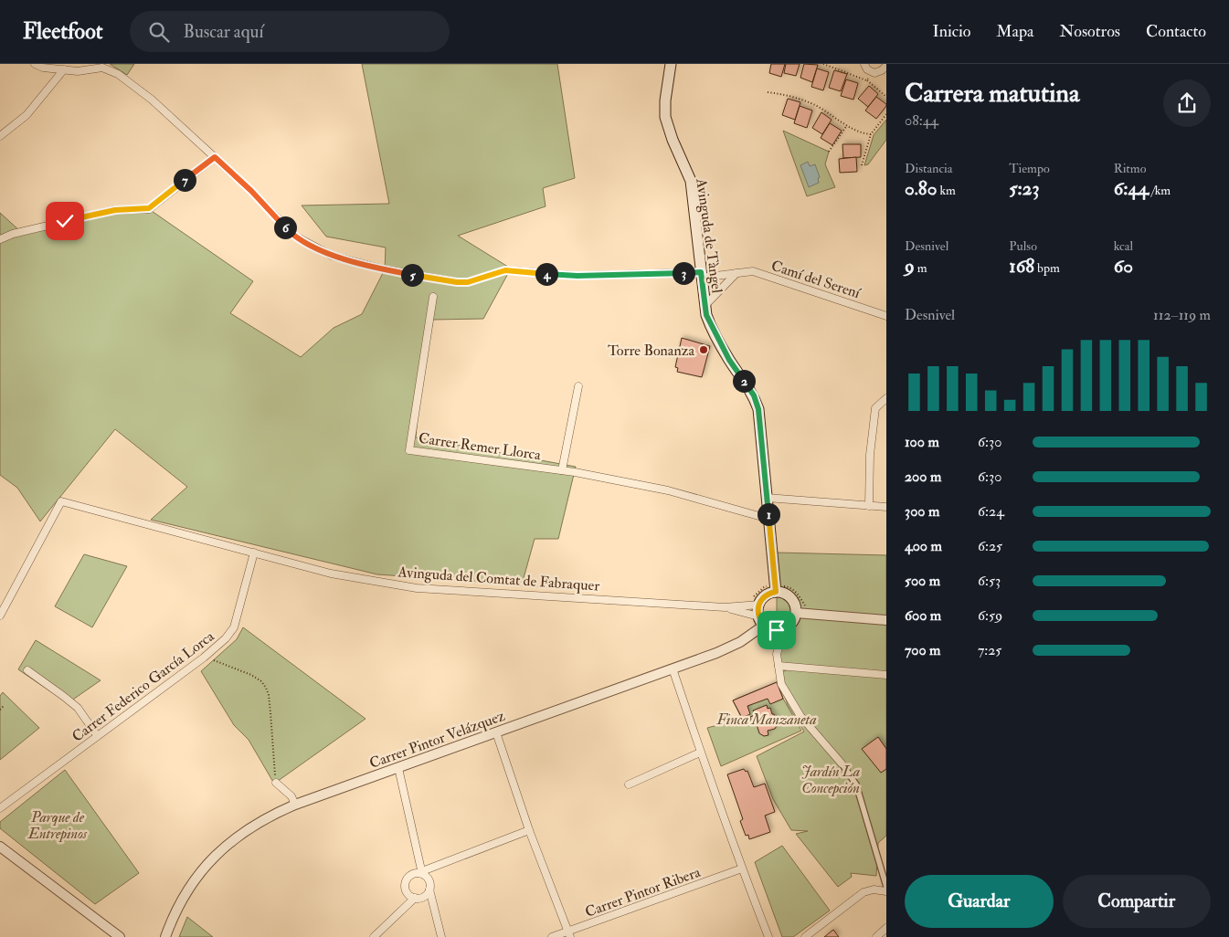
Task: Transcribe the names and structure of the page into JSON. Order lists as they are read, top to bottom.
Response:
{
  "streets": {
    "main road": ["Avinguda de Tàngel"],
    "street": [
      "Camí del Serení",
      "Carrer Remer Llorca",
      "Avinguda del Comtat de Fabraquer",
      "Carrer Federico García Lorca",
      "Carrer Pintor Velázquez",
      "Carrer Pintor Ribera"
    ]
  },
  "crossings": [
    ["Avinguda de Tàngel", "Camí del Serení"],
    ["Avinguda de Tàngel", "Carrer Remer Llorca"],
    ["Avinguda de Tàngel", "Avinguda del Comtat de Fabraquer"],
    ["Avinguda de Tàngel", "Carrer Pintor Velázquez"],
    ["Avinguda del Comtat de Fabraquer", "Carrer Federico García Lorca"],
    ["Avinguda del Comtat de Fabraquer", "Carrer Pintor Velázquez"]
  ],
  "parks": ["Finca Manzaneta", "Jardín La Concepción", "Parque de Entrepinos"],
  "places": ["Torre Bonanza"],
  "page": {
    "header": "Fleetfoot",
    "search": "Buscar aquí",
    "nav": [
      "Inicio",
      "Mapa",
      "Nosotros",
      "Contacto"
    ],
    "heading": ["Carrera matutina", "08:44"],
    "stats": [
      ["Distancia", "0.80 km"],
      ["Tiempo", "5:23"],
      ["Ritmo", "6:44 /km"],
      ["Desnivel", "9 m"],
      ["Pulso", "168 bpm"],
      ["kcal", "60"]
    ],
    "pins": [
      "7",
      "6",
      "3",
      "4",
      "5",
      "2",
      "1"
    ],
    "chart": ["Desnivel", "112–119 m"],
    "list": [
      {
        "name": "100 m",
        "note": "6:30"
      },
      {
        "name": "200 m",
        "note": "6:30"
      },
      {
        "name": "300 m",
        "note": "6:24"
      },
      {
        "name": "400 m",
        "note": "6:25"
      },
      {
        "name": "500 m",
        "note": "6:53"
      },
      {
        "name": "600 m",
        "note": "6:59"
      },
      {
        "name": "700 m",
        "note": "7:25"
      }
    ],
    "buttons": ["Guardar", "Compartir"]
  }
}
